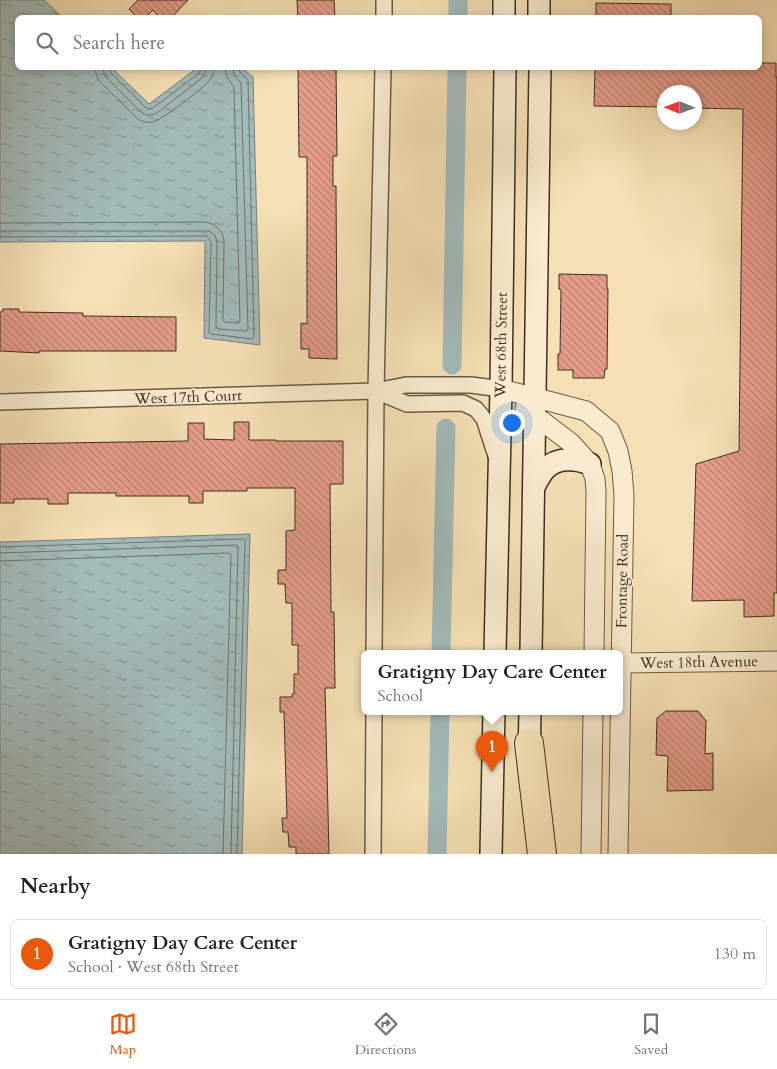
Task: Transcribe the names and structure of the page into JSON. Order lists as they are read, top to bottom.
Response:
{
  "streets": {
    "main road": ["West 68th Street"],
    "street": ["West 17th Court", "Frontage Road", "West 18th Avenue"]
  },
  "crossings": [
    ["West 68th Street", "West 17th Court"]
  ],
  "north": "left",
  "page": {
    "search": "Search here",
    "popup": ["Gratigny Day Care Center", "School"],
    "pins": "1",
    "heading": "Nearby",
    "list": [
      {
        "mark": "1",
        "name": "Gratigny Day Care Center",
        "note": "School · West 68th Street",
        "value": "130 m"
      }
    ],
    "nav": ["Map", "Directions", "Saved"]
  }
}
